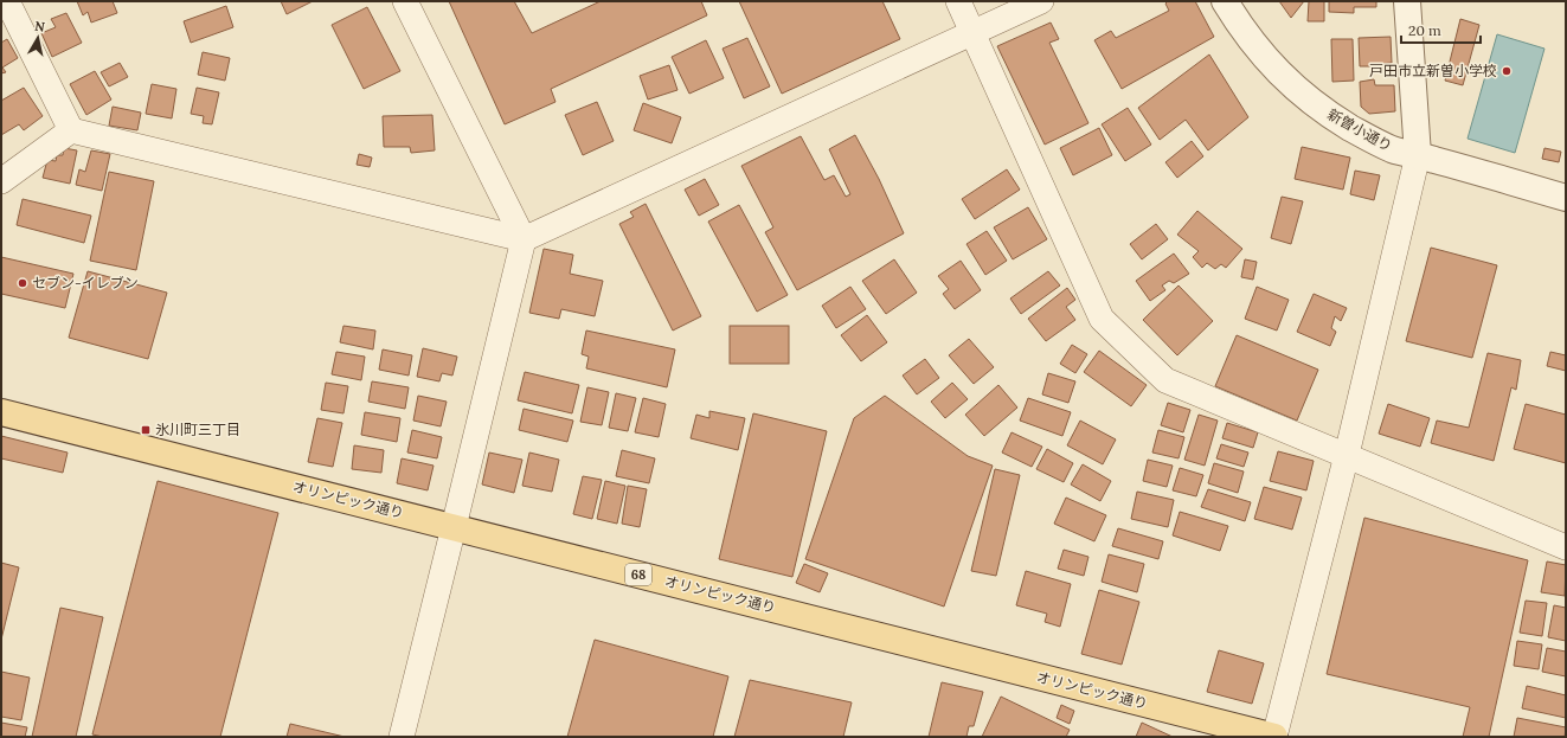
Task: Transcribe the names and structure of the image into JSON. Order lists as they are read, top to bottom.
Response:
{
  "streets": {
    "main road": ["オリンピック通り", "68"],
    "street": ["新曽小通り"]
  },
  "places": {
    "other": ["戸田市立新曽小学校", "セブン-イレブン"],
    "transit": ["氷川町三丁目"]
  },
  "scale_bar": "20 m",
  "north": "top"
}
